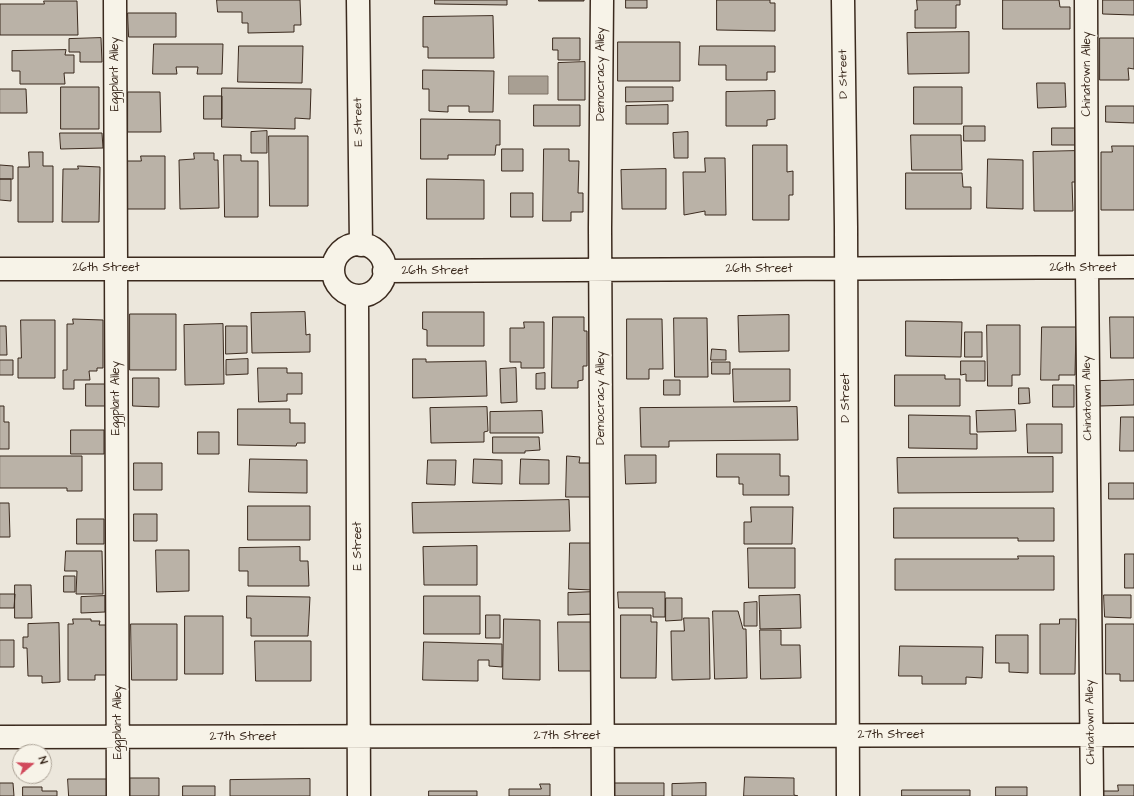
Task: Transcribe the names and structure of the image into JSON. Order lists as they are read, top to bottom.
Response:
{
  "streets": {
    "street": [
      "Eggplant Alley",
      "Democracy Alley",
      "D Street",
      "Chinatown Alley",
      "E Street",
      "26th Street",
      "27th Street"
    ]
  },
  "crossings": [
    ["Eggplant Alley", "26th Street"],
    ["Eggplant Alley", "27th Street"],
    ["Democracy Alley", "26th Street"],
    ["Democracy Alley", "27th Street"],
    ["D Street", "26th Street"],
    ["D Street", "27th Street"],
    ["Chinatown Alley", "26th Street"],
    ["Chinatown Alley", "27th Street"],
    ["E Street", "26th Street"],
    ["E Street", "27th Street"]
  ],
  "north": "right"
}
